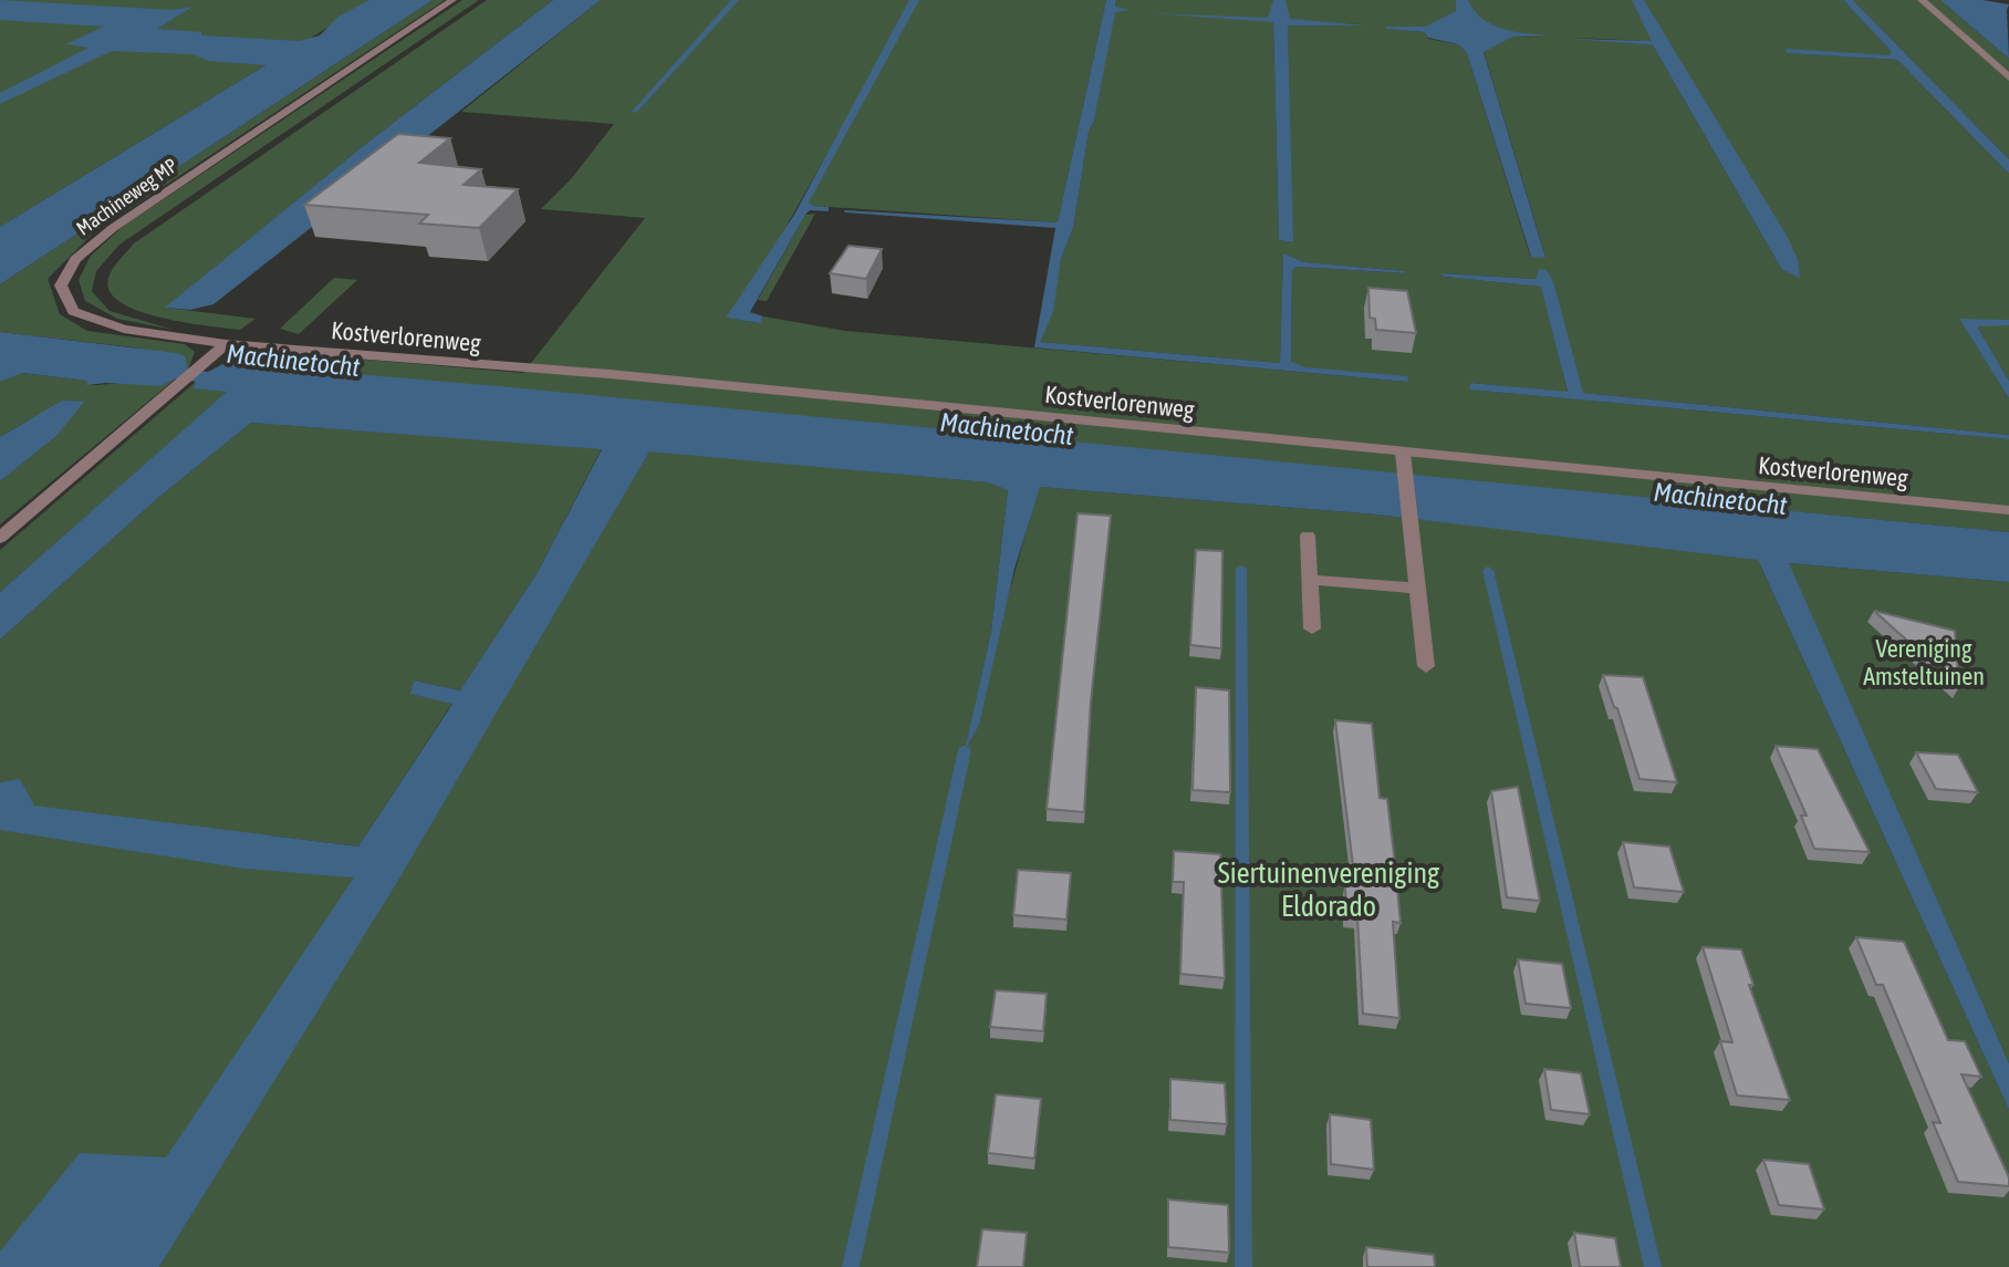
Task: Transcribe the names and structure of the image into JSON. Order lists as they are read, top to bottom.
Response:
{
  "streets": {
    "street": ["Machineweg MP", "Kostverlorenweg"]
  },
  "crossings": [
    ["Machineweg MP", "Kostverlorenweg"]
  ],
  "water": ["Machinetocht"],
  "parks": ["Vereniging Amsteltuinen", "Siertuinenvereniging Eldorado"]
}
